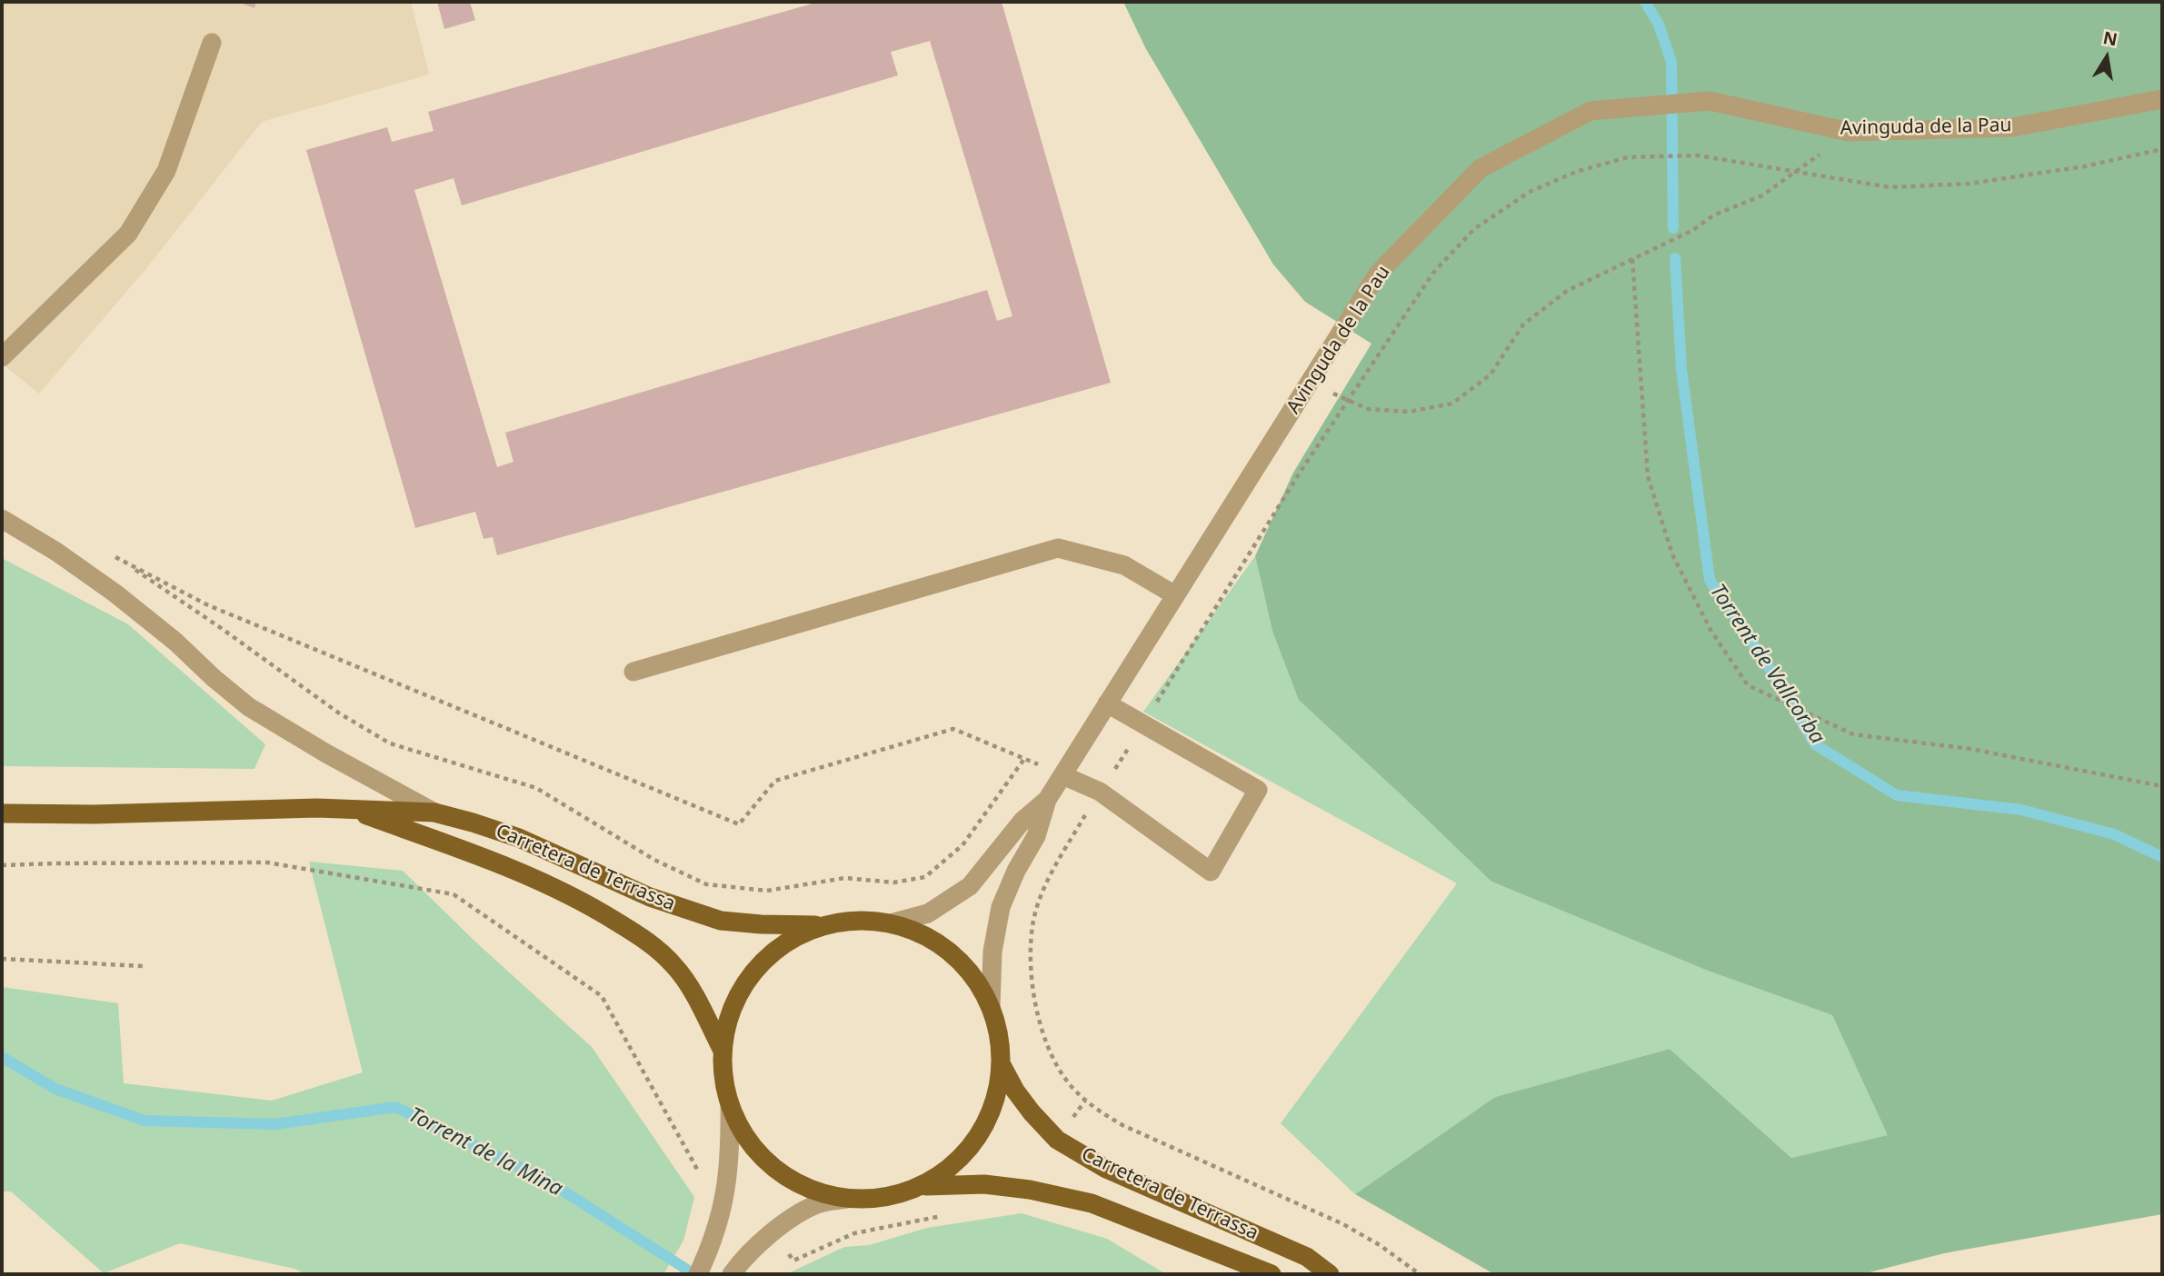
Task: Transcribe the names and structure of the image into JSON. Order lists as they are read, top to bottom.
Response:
{
  "streets": {
    "main road": ["Carretera de Terrassa"],
    "street": ["Avinguda de la Pau"]
  },
  "water": ["Torrent de Vallcorba", "Torrent de la Mina"],
  "north": "top"
}
